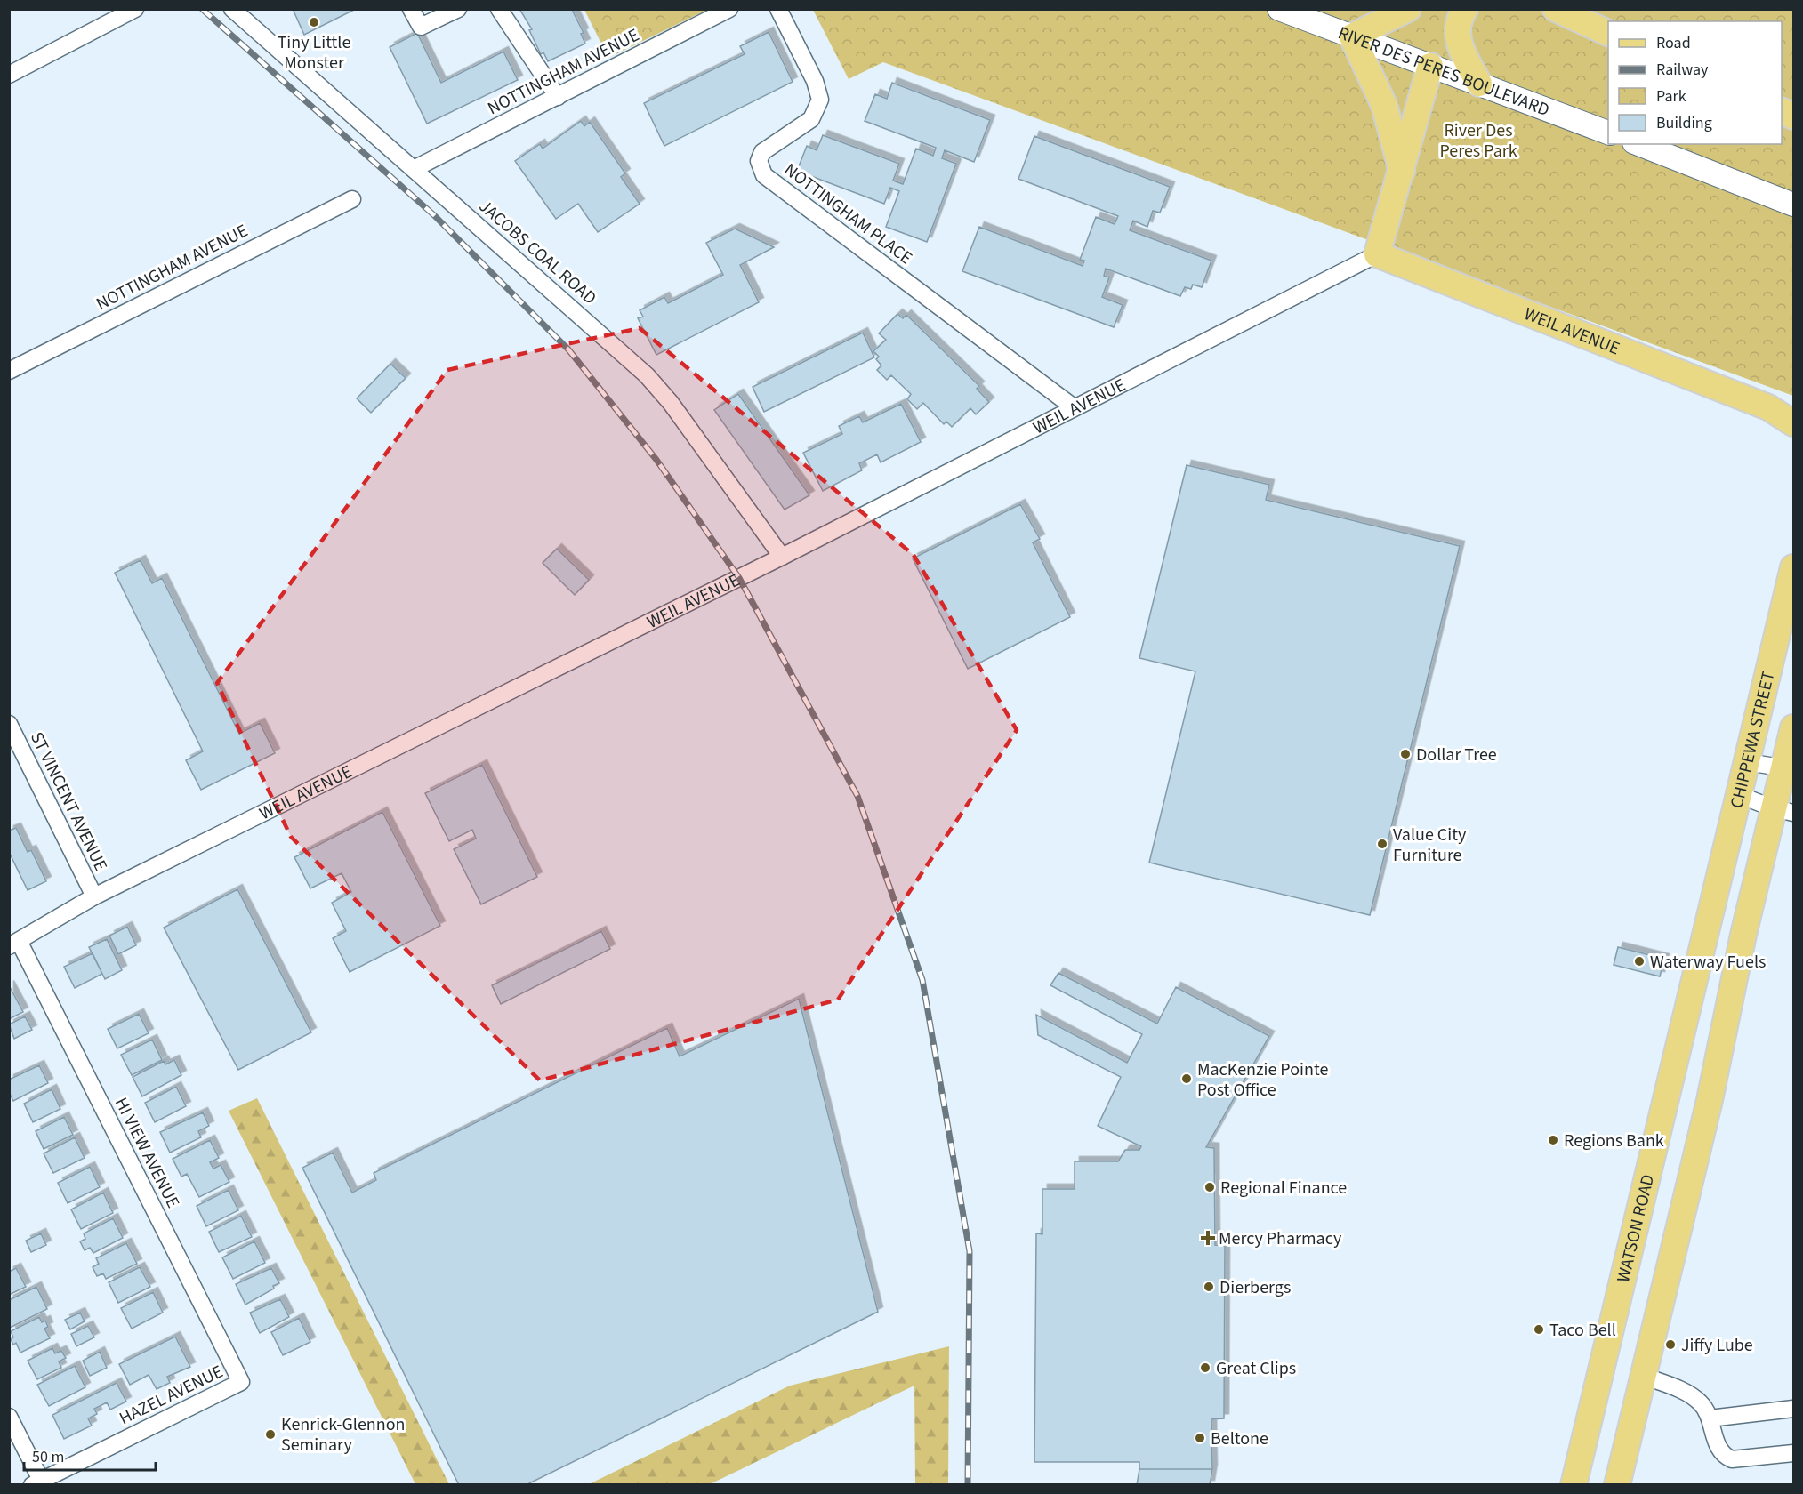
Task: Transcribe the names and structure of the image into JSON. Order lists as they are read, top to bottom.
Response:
{
  "streets": {
    "main road": [
      "RIVER DES PERES BOULEVARD",
      "WEIL AVENUE",
      "CHIPPEWA STREET",
      "WATSON ROAD"
    ],
    "street": [
      "NOTTINGHAM AVENUE",
      "NOTTINGHAM PLACE",
      "JACOBS COAL ROAD",
      "ST VINCENT AVENUE",
      "HI VIEW AVENUE",
      "HAZEL AVENUE"
    ]
  },
  "crossings": [
    ["NOTTINGHAM AVENUE", "JACOBS COAL ROAD"],
    ["NOTTINGHAM PLACE", "WEIL AVENUE"],
    ["JACOBS COAL ROAD", "WEIL AVENUE"],
    ["WEIL AVENUE", "ST VINCENT AVENUE"],
    ["WEIL AVENUE", "HI VIEW AVENUE"],
    ["CHIPPEWA STREET", "WATSON ROAD"],
    ["HI VIEW AVENUE", "HAZEL AVENUE"]
  ],
  "parks": ["River Des Peres Park"],
  "places": {
    "other": [
      "Tiny Little Monster",
      "Dollar Tree",
      "Value City Furniture",
      "Waterway Fuels",
      "MacKenzie Pointe Post Office",
      "Regions Bank",
      "Regional Finance",
      "Dierbergs",
      "Taco Bell",
      "Jiffy Lube",
      "Great Clips",
      "Kenrick-Glennon Seminary",
      "Beltone"
    ],
    "health": ["Mercy Pharmacy"]
  },
  "legend": [
    "Road",
    "Railway",
    "Park",
    "Building"
  ],
  "scale_bar": "50 m"
}
